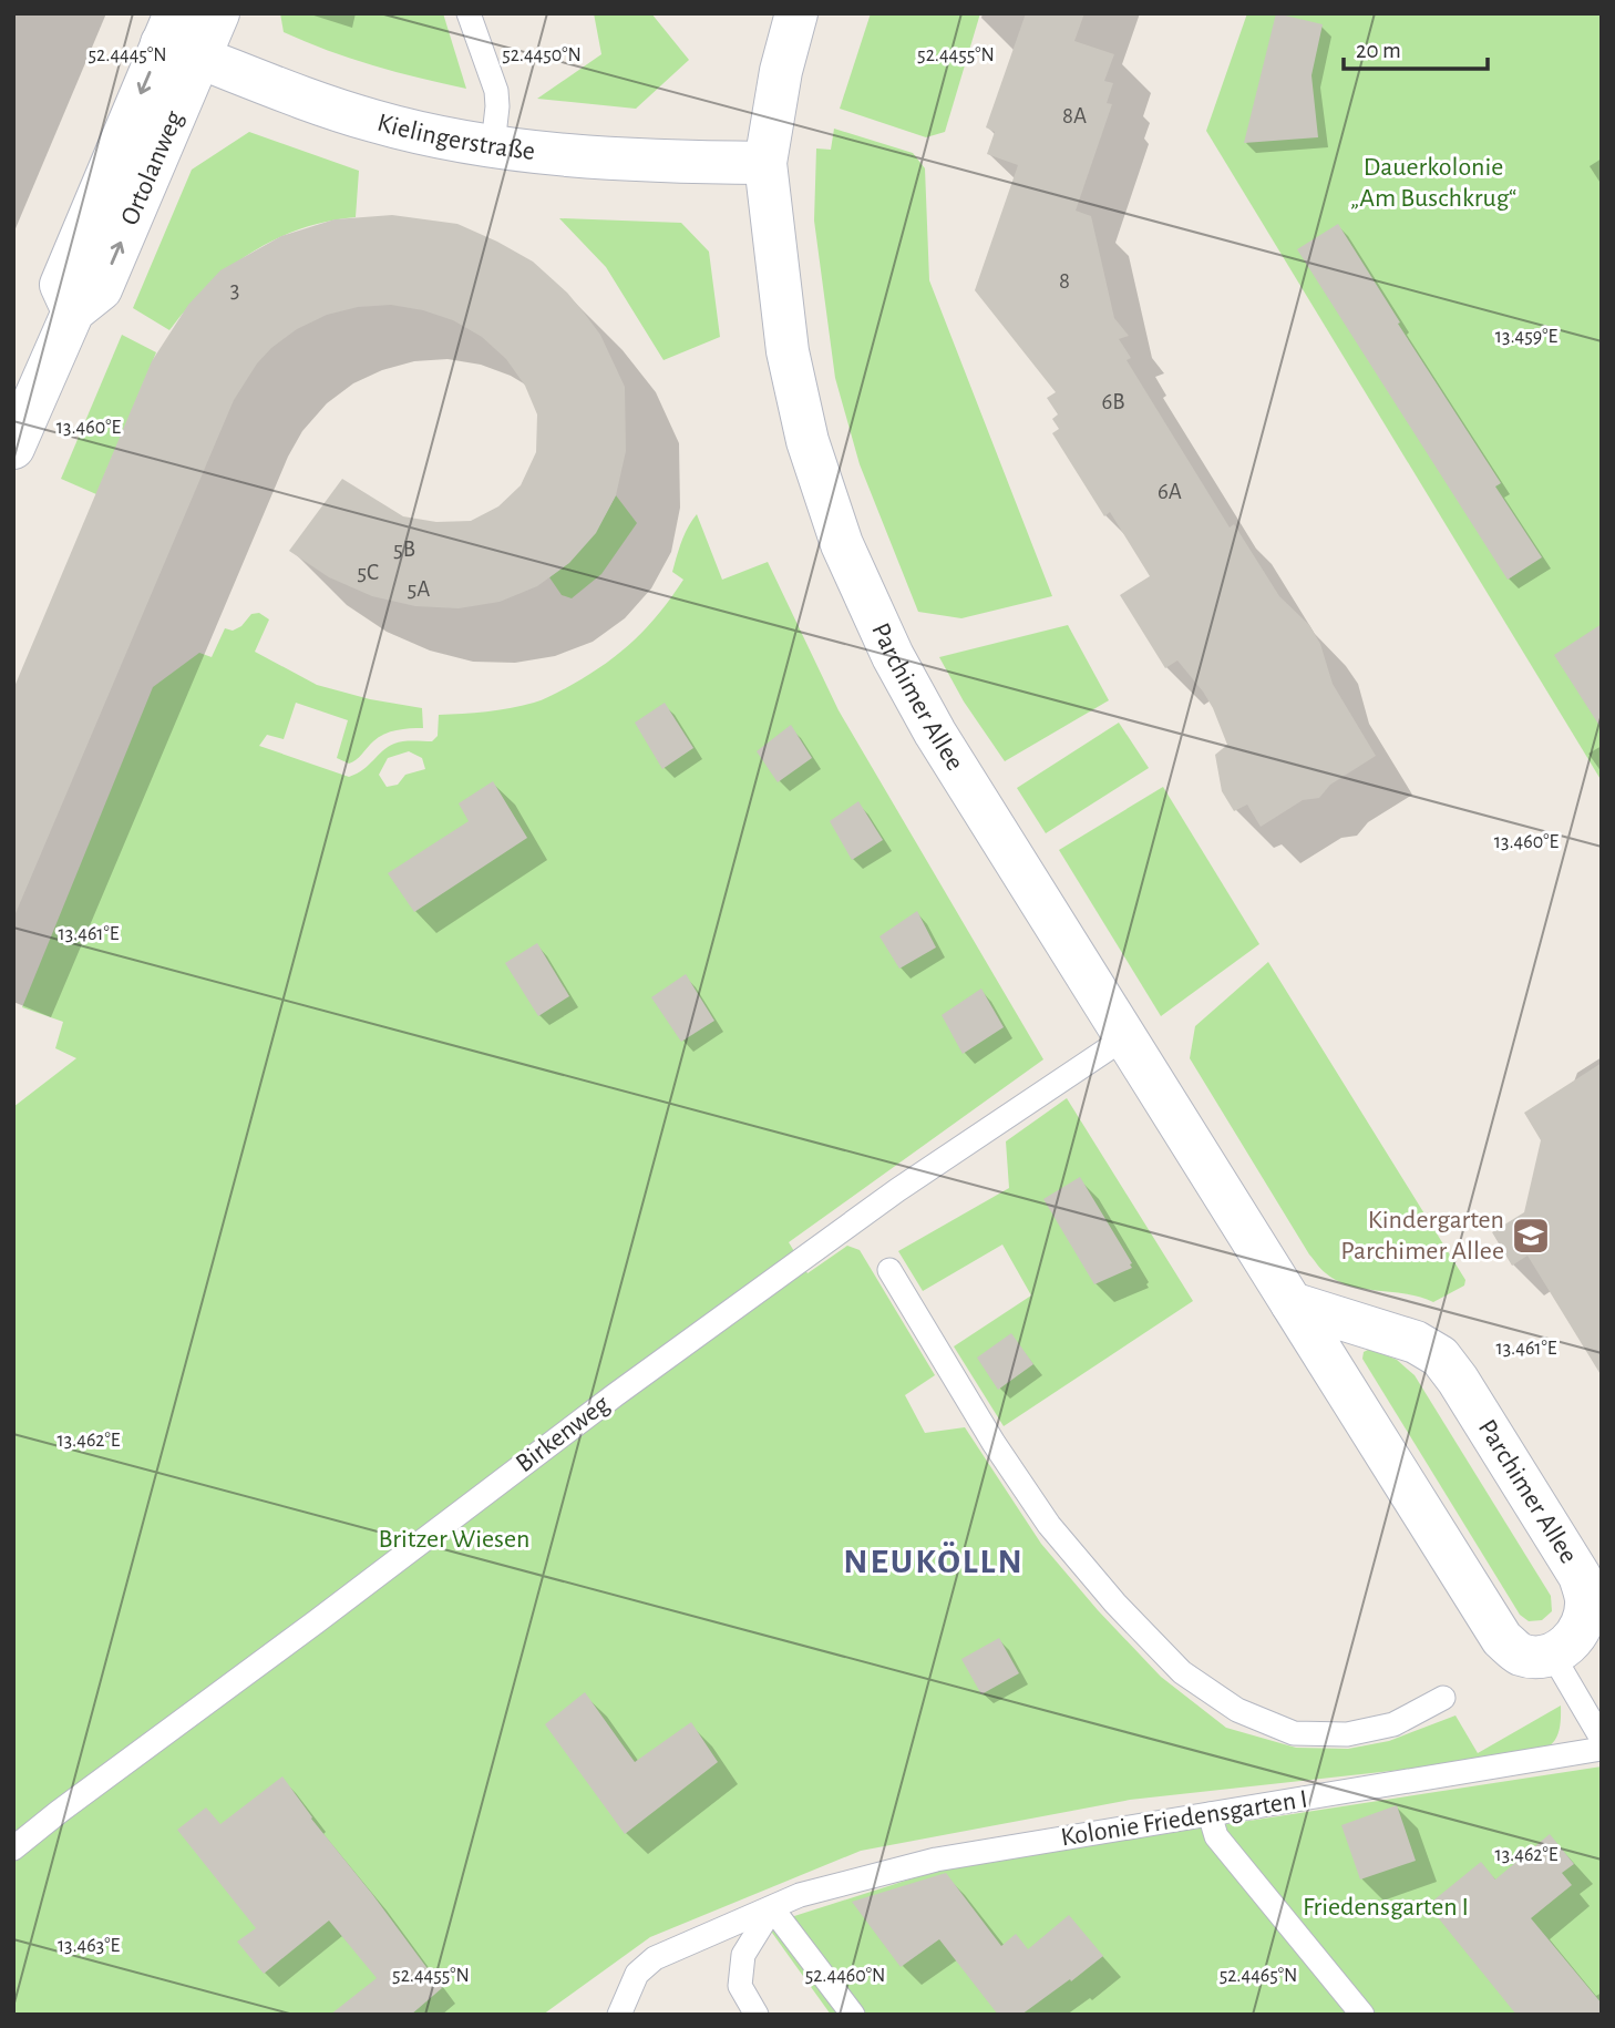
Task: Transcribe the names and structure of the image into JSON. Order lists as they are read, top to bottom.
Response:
{
  "streets": {
    "street": ["Kielingerstraße", "Ortolanweg", "Parchimer Allee"],
    "lane": ["Birkenweg", "Kolonie Friedensgarten I"]
  },
  "crossings": [
    ["Kielingerstraße", "Ortolanweg"],
    ["Kielingerstraße", "Parchimer Allee"],
    ["Parchimer Allee", "Birkenweg"]
  ],
  "districts": ["NEUKÖLLN"],
  "parks": ["Dauerkolonie „Am Buschkrug“", "Britzer Wiesen", "Friedensgarten I"],
  "places": {
    "school or university": ["Kindergarten Parchimer Allee"]
  },
  "house_numbers": [
    "8A",
    "8",
    "3",
    "6B",
    "6A",
    "5B",
    "5C",
    "5A"
  ],
  "scale_bar": "20 m",
  "coordinates": [
    "52.4445°N",
    "52.4450°N",
    "52.4455°N",
    "13.459°E",
    "13.460°E",
    "13.461°E",
    "13.462°E",
    "13.463°E",
    "52.4460°N",
    "52.4465°N"
  ]
}
